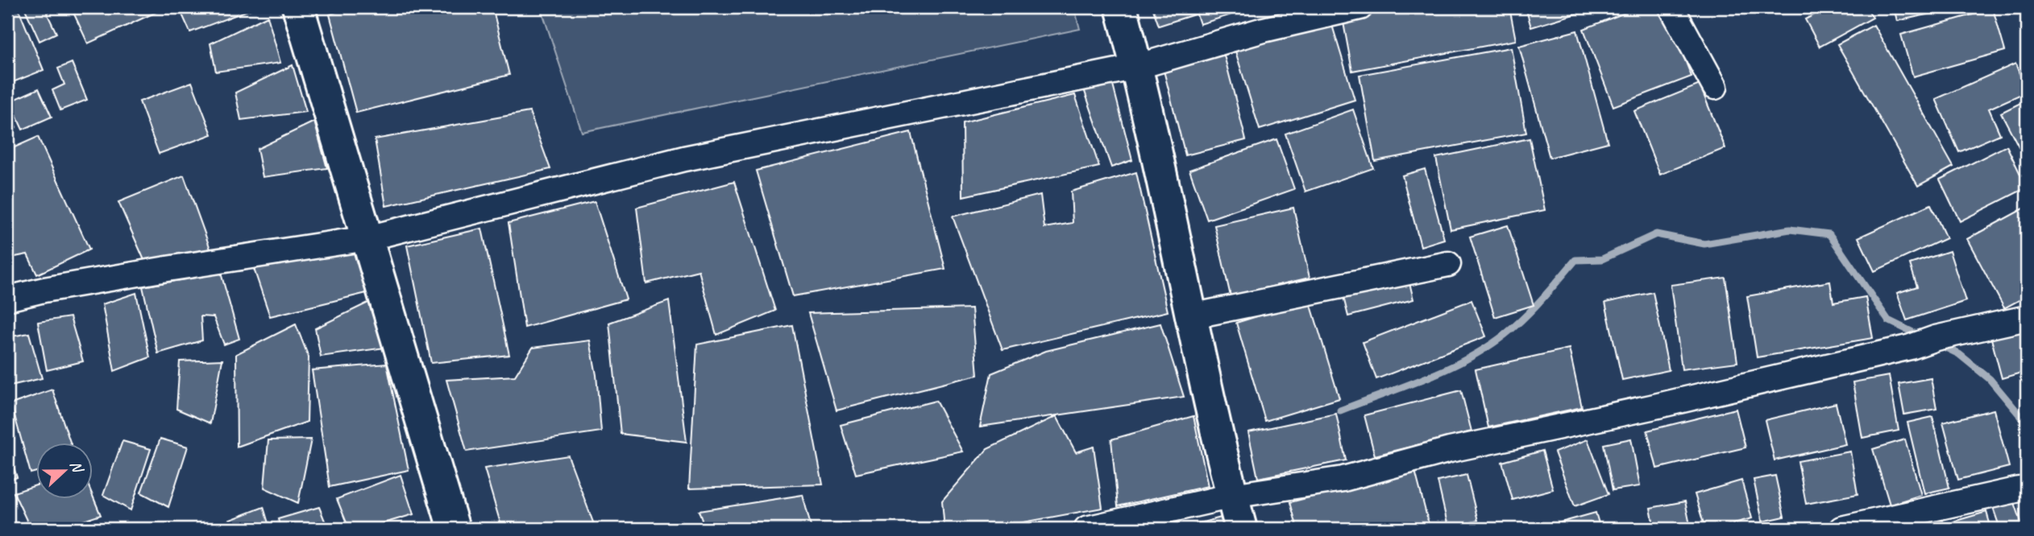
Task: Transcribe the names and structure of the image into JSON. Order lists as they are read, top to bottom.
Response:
{
  "north": "right"
}
